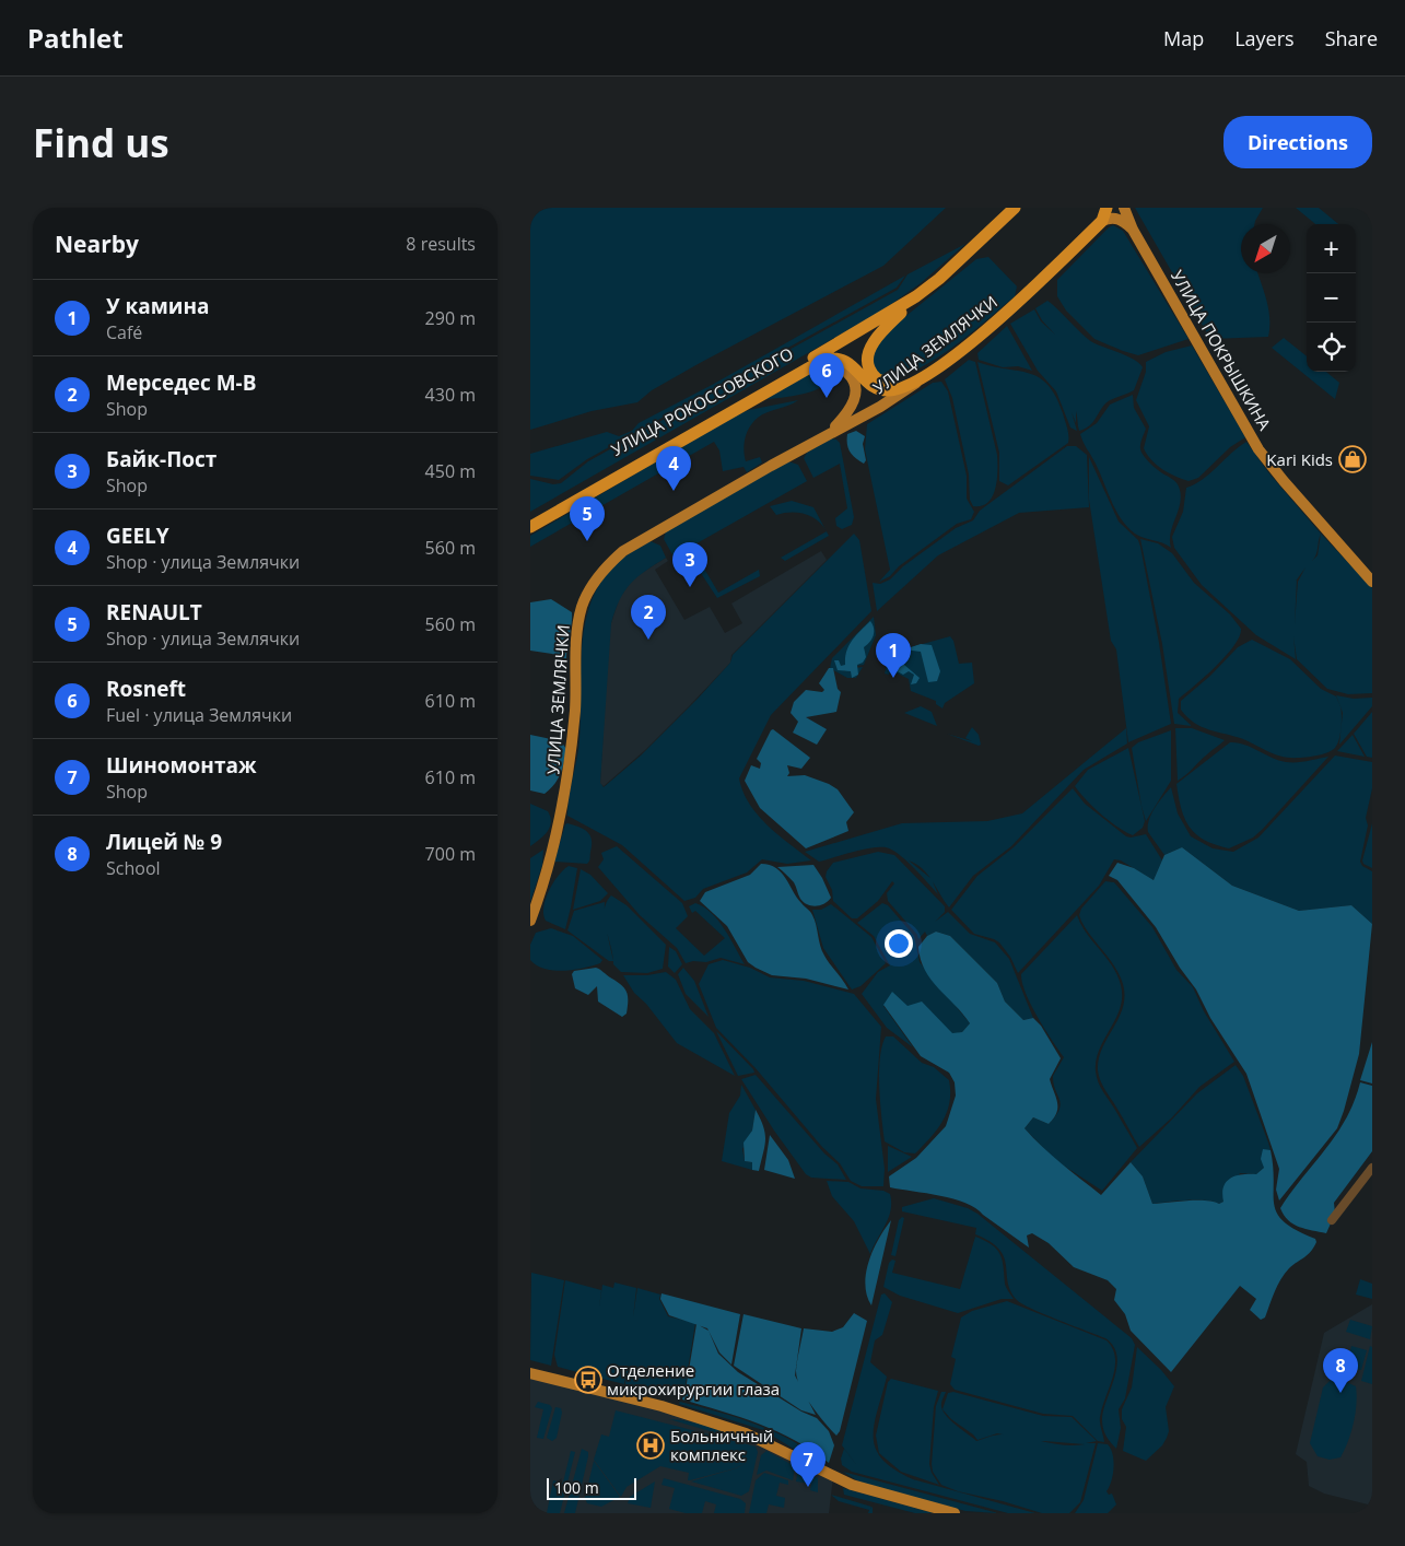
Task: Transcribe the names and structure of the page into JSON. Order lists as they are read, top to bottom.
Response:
{
  "streets": {
    "highway": ["УЛИЦА ЗЕМЛЯЧКИ", "УЛИЦА РОКОССОВСКОГО"],
    "main road": ["УЛИЦА ПОКРЫШКИНА"]
  },
  "places": {
    "shop": ["Kari Kids"],
    "bus stop": ["Отделение микрохирургии глаза"],
    "hospital": ["Больничный комплекс"]
  },
  "scale_bar": "100 m",
  "north": "bottom left",
  "page": {
    "header": "Pathlet",
    "nav": ["Map", "Layers", "Share"],
    "buttons": "Directions",
    "title": "Find us",
    "heading": ["Nearby", "8 results"],
    "map_buttons": ["+", "−"],
    "list": [
      {
        "mark": "1",
        "name": "У камина",
        "note": "Café",
        "value": "290 m"
      },
      {
        "mark": "2",
        "name": "Мерседес M-B",
        "note": "Shop",
        "value": "430 m"
      },
      {
        "mark": "3",
        "name": "Байк-Пост",
        "note": "Shop",
        "value": "450 m"
      },
      {
        "mark": "4",
        "name": "GEELY",
        "note": "Shop · улица Землячки",
        "value": "560 m"
      },
      {
        "mark": "5",
        "name": "RENAULT",
        "note": "Shop · улица Землячки",
        "value": "560 m"
      },
      {
        "mark": "6",
        "name": "Rosneft",
        "note": "Fuel · улица Землячки",
        "value": "610 m"
      },
      {
        "mark": "7",
        "name": "Шиномонтаж",
        "note": "Shop",
        "value": "610 m"
      },
      {
        "mark": "8",
        "name": "Лицей № 9",
        "note": "School",
        "value": "700 m"
      }
    ],
    "pins": [
      "6",
      "4",
      "5",
      "3",
      "2",
      "1",
      "8",
      "7"
    ],
    "scale": "100 m"
  }
}
